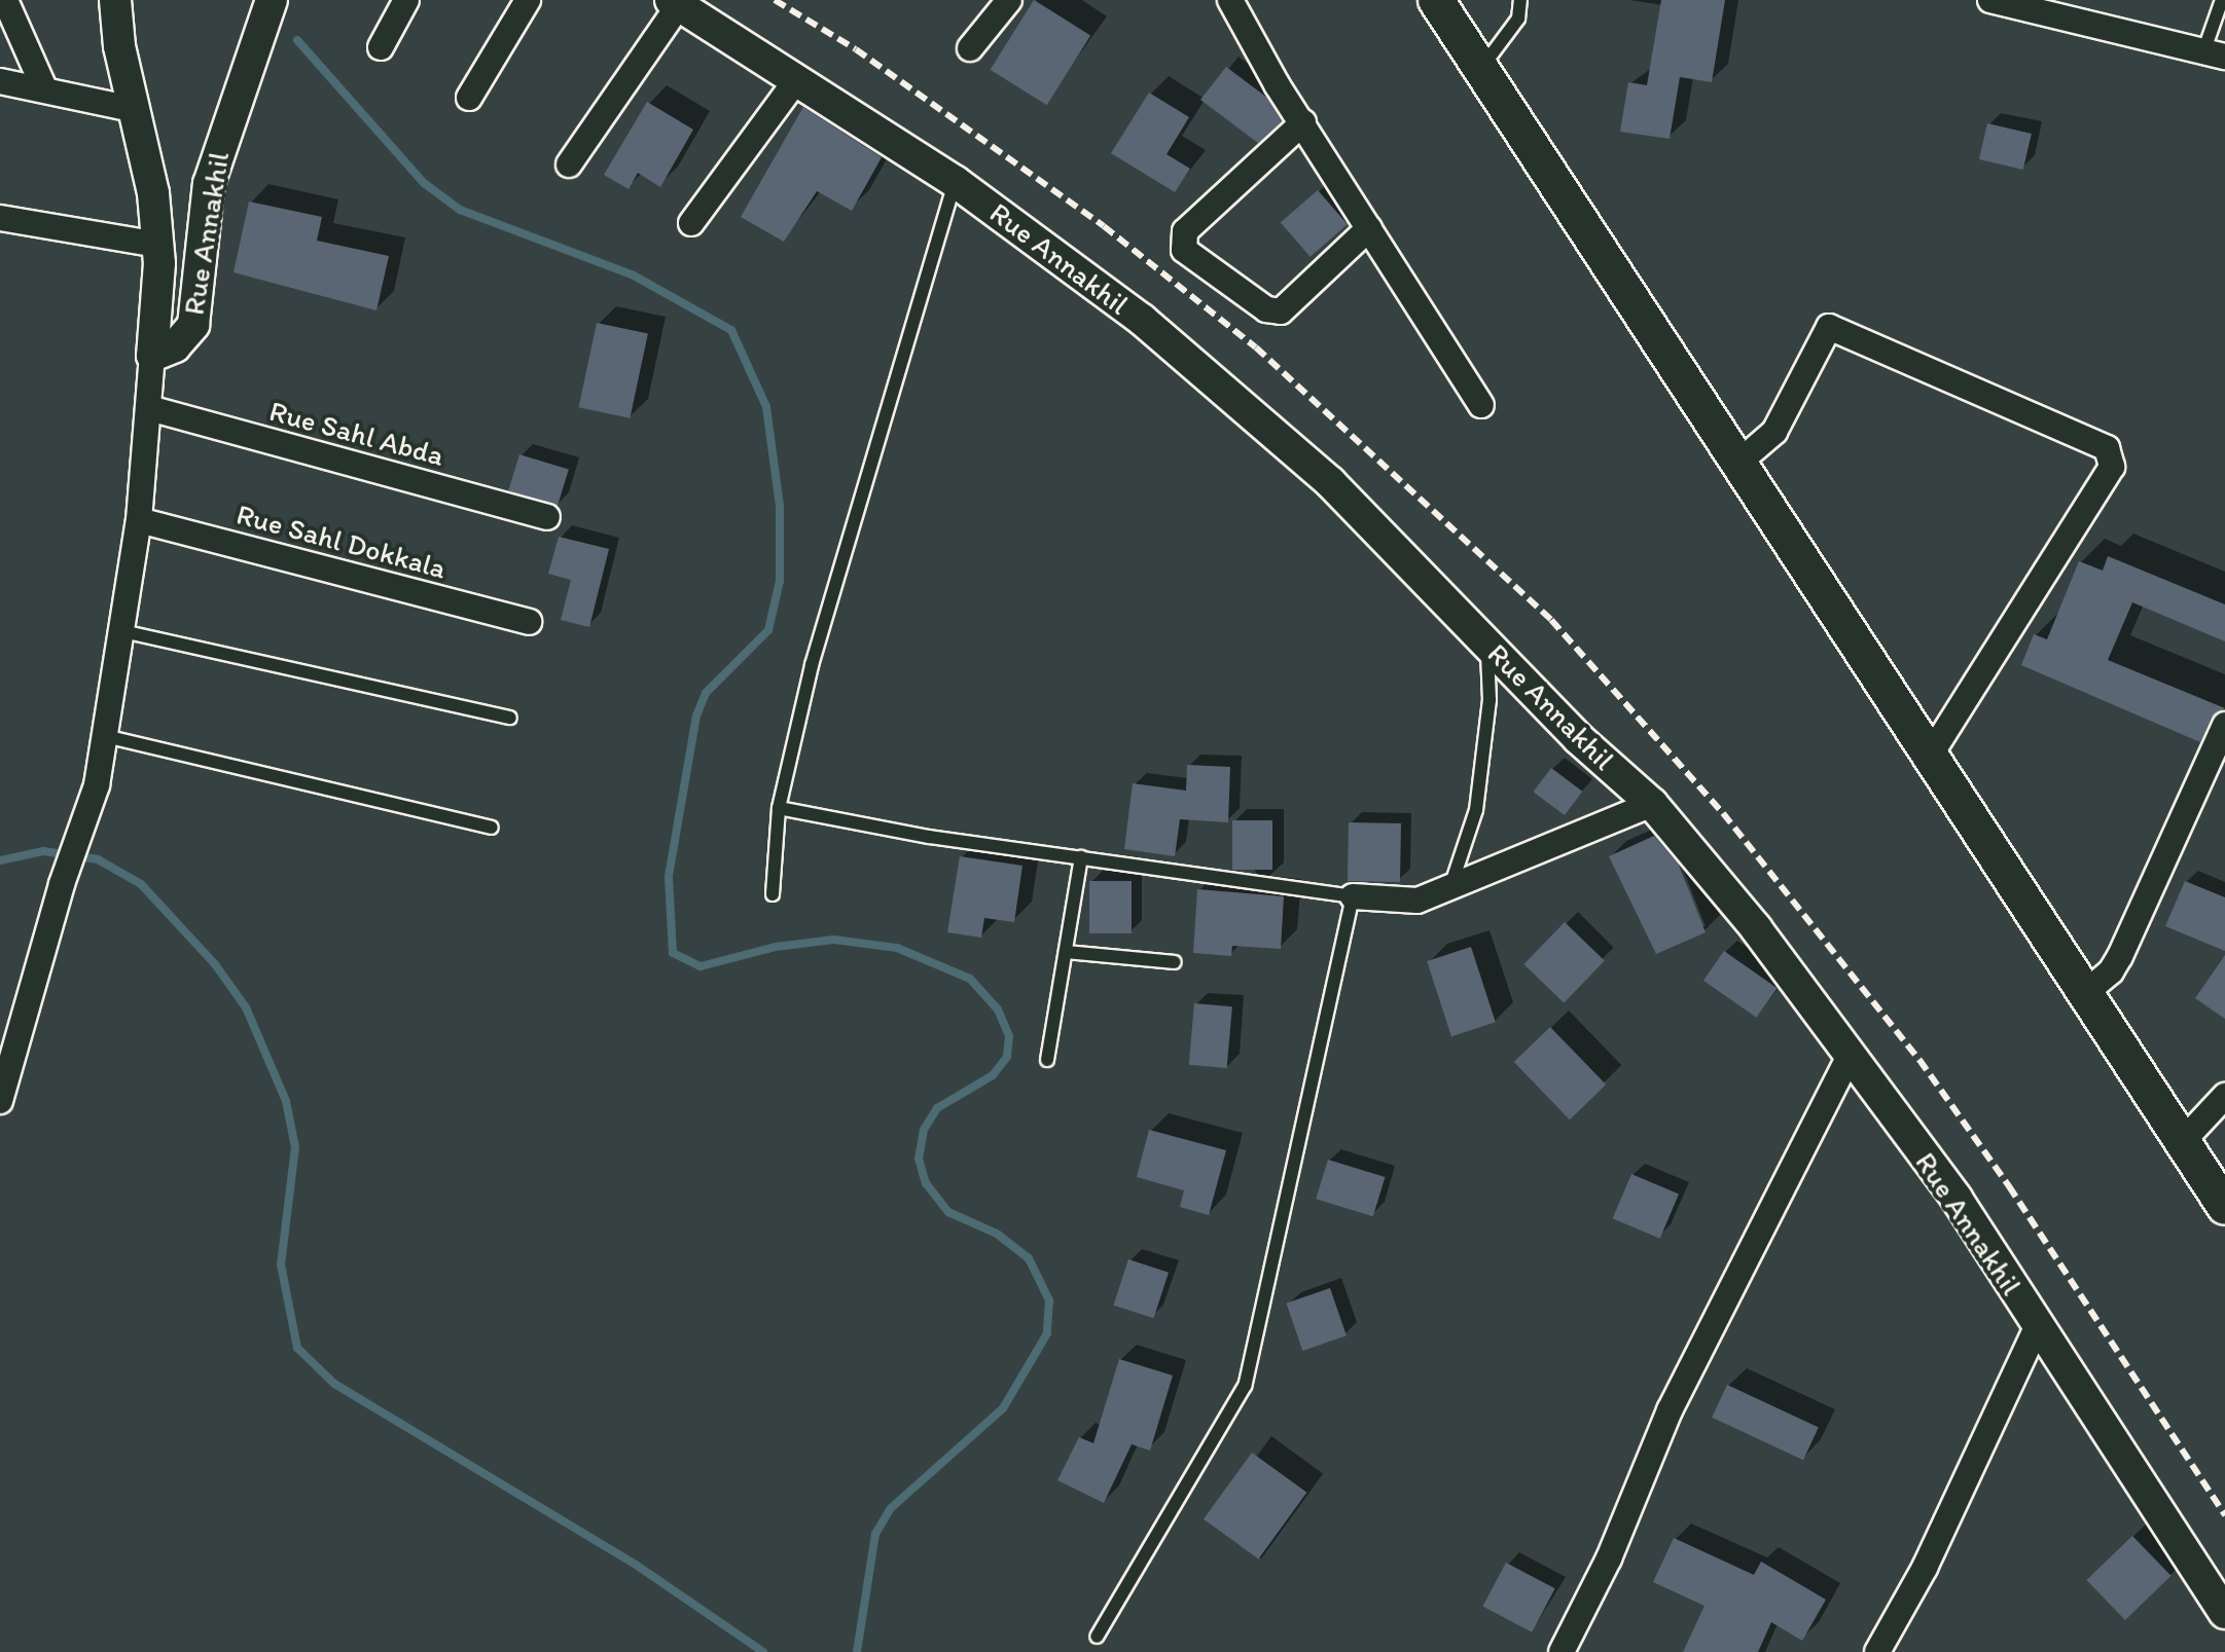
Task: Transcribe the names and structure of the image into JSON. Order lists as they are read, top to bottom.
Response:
{
  "streets": {
    "street": ["Rue Annakhil", "Rue Sahl Abda", "Rue Sahl Dokkala"]
  }
}
